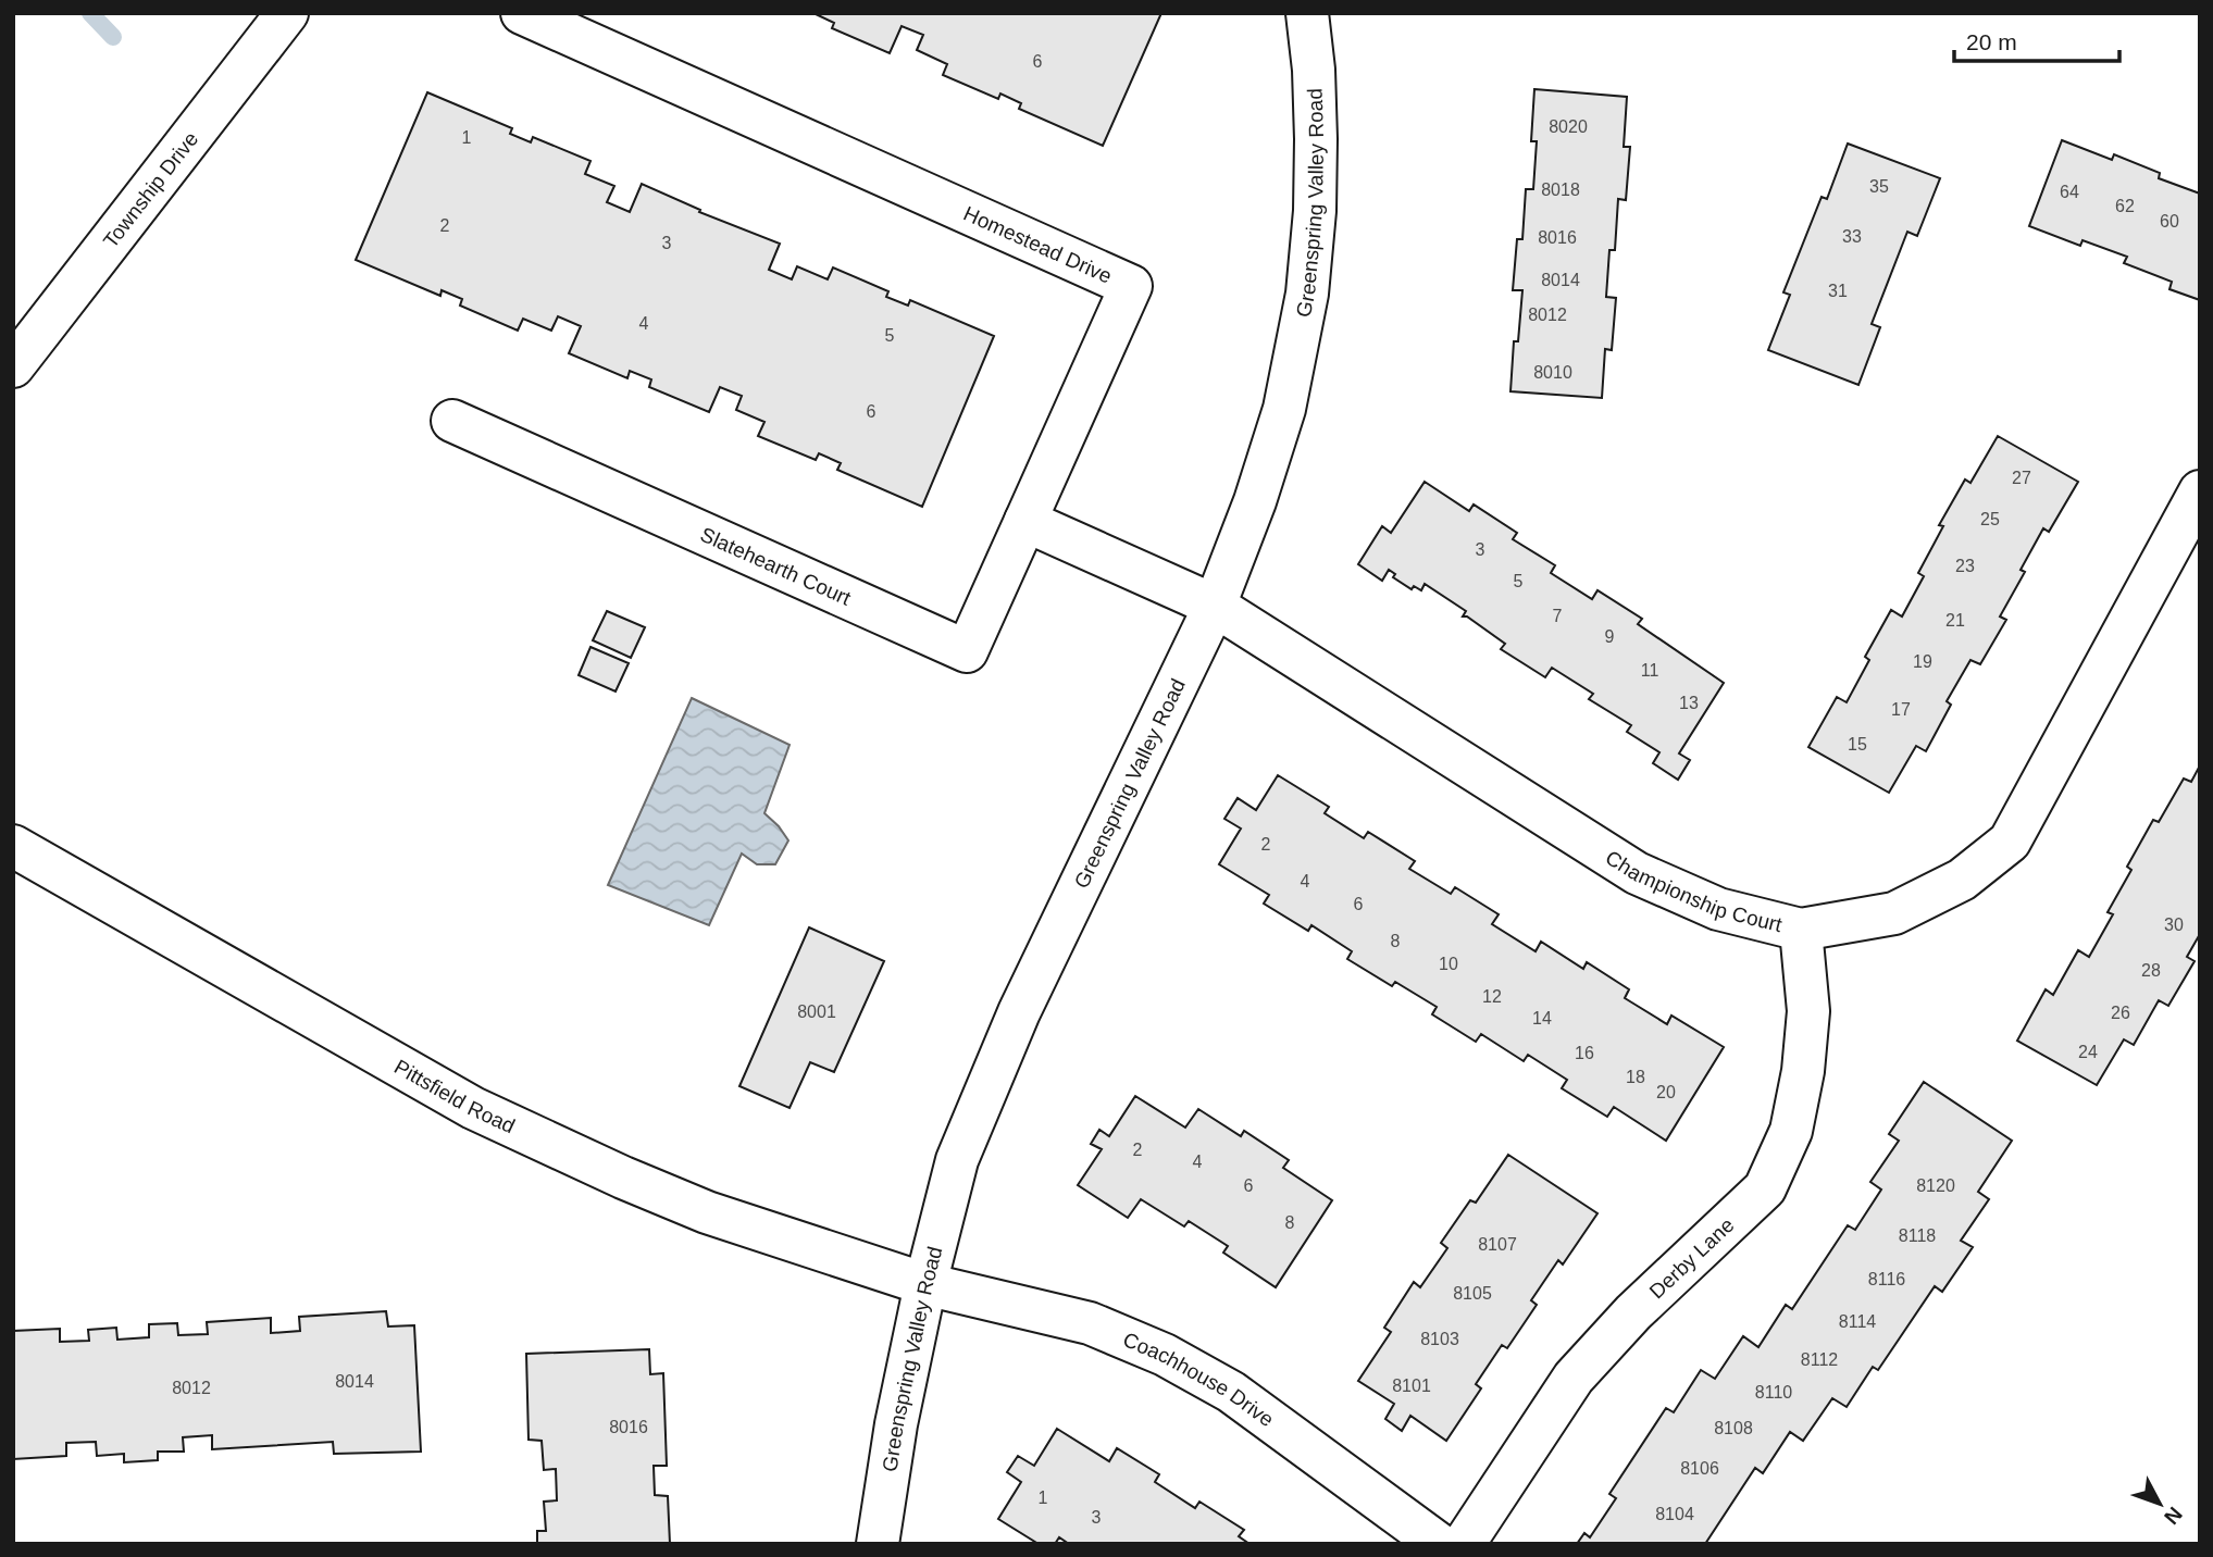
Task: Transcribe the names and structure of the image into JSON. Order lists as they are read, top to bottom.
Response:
{
  "streets": {
    "street": [
      "Township Drive",
      "Greenspring Valley Road",
      "Homestead Drive",
      "Slatehearth Court",
      "Championship Court",
      "Pittsfield Road",
      "Derby Lane",
      "Coachhouse Drive"
    ]
  },
  "crossings": [
    ["Greenspring Valley Road", "Championship Court"],
    ["Greenspring Valley Road", "Pittsfield Road"],
    ["Greenspring Valley Road", "Coachhouse Drive"],
    ["Homestead Drive", "Slatehearth Court"],
    ["Championship Court", "Derby Lane"],
    ["Pittsfield Road", "Coachhouse Drive"]
  ],
  "house_numbers": [
    "6",
    "8020",
    "1",
    "35",
    "8018",
    "64",
    "62",
    "60",
    "2",
    "33",
    "8016",
    "3",
    "8014",
    "31",
    "8012",
    "4",
    "5",
    "8010",
    "6",
    "27",
    "25",
    "3",
    "23",
    "5",
    "7",
    "21",
    "9",
    "19",
    "11",
    "13",
    "17",
    "15",
    "2",
    "4",
    "6",
    "30",
    "8",
    "10",
    "28",
    "12",
    "8001",
    "26",
    "14",
    "24",
    "16",
    "18",
    "20",
    "2",
    "4",
    "6",
    "8120",
    "8",
    "8118",
    "8107",
    "8116",
    "8105",
    "8114",
    "8103",
    "8112",
    "8014",
    "8101",
    "8012",
    "8110",
    "8016",
    "8108",
    "8106",
    "1",
    "8104",
    "3"
  ],
  "scale_bar": "20 m",
  "north": "bottom right"
}
